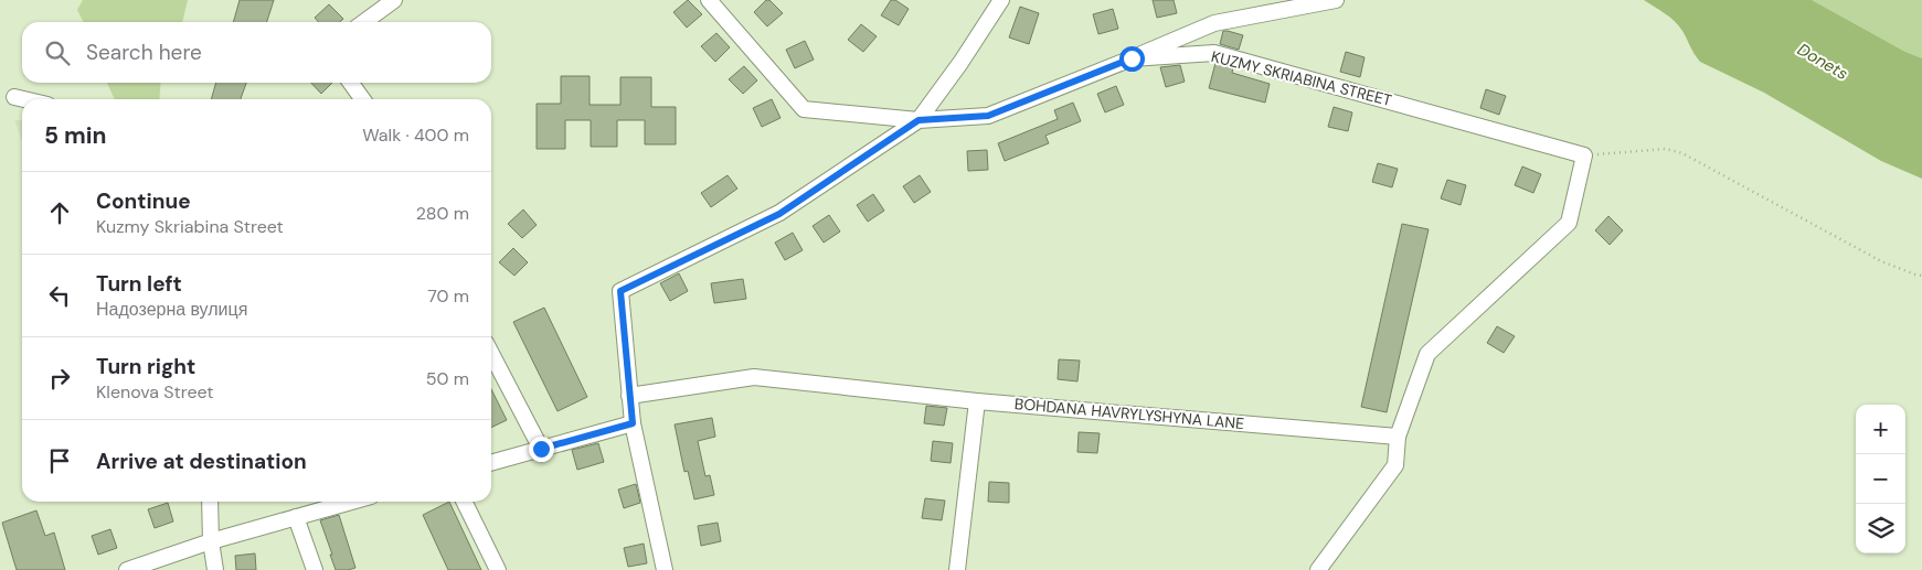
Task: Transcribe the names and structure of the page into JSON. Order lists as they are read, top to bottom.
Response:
{
  "streets": {
    "street": ["KUZMY SKRIABINA STREET", "BOHDANA HAVRYLYSHYNA LANE"]
  },
  "water": ["Donets"],
  "page": {
    "search": "Search here",
    "heading": ["5 min", "Walk · 400 m"],
    "list": [
      ["Continue", "Kuzmy Skriabina Street", "280 m"],
      ["Turn left", "Надозерна вулиця", "70 m"],
      ["Turn right", "Klenova Street", "50 m"],
      "Arrive at destination"
    ],
    "map_buttons": ["+", "−"]
  }
}
